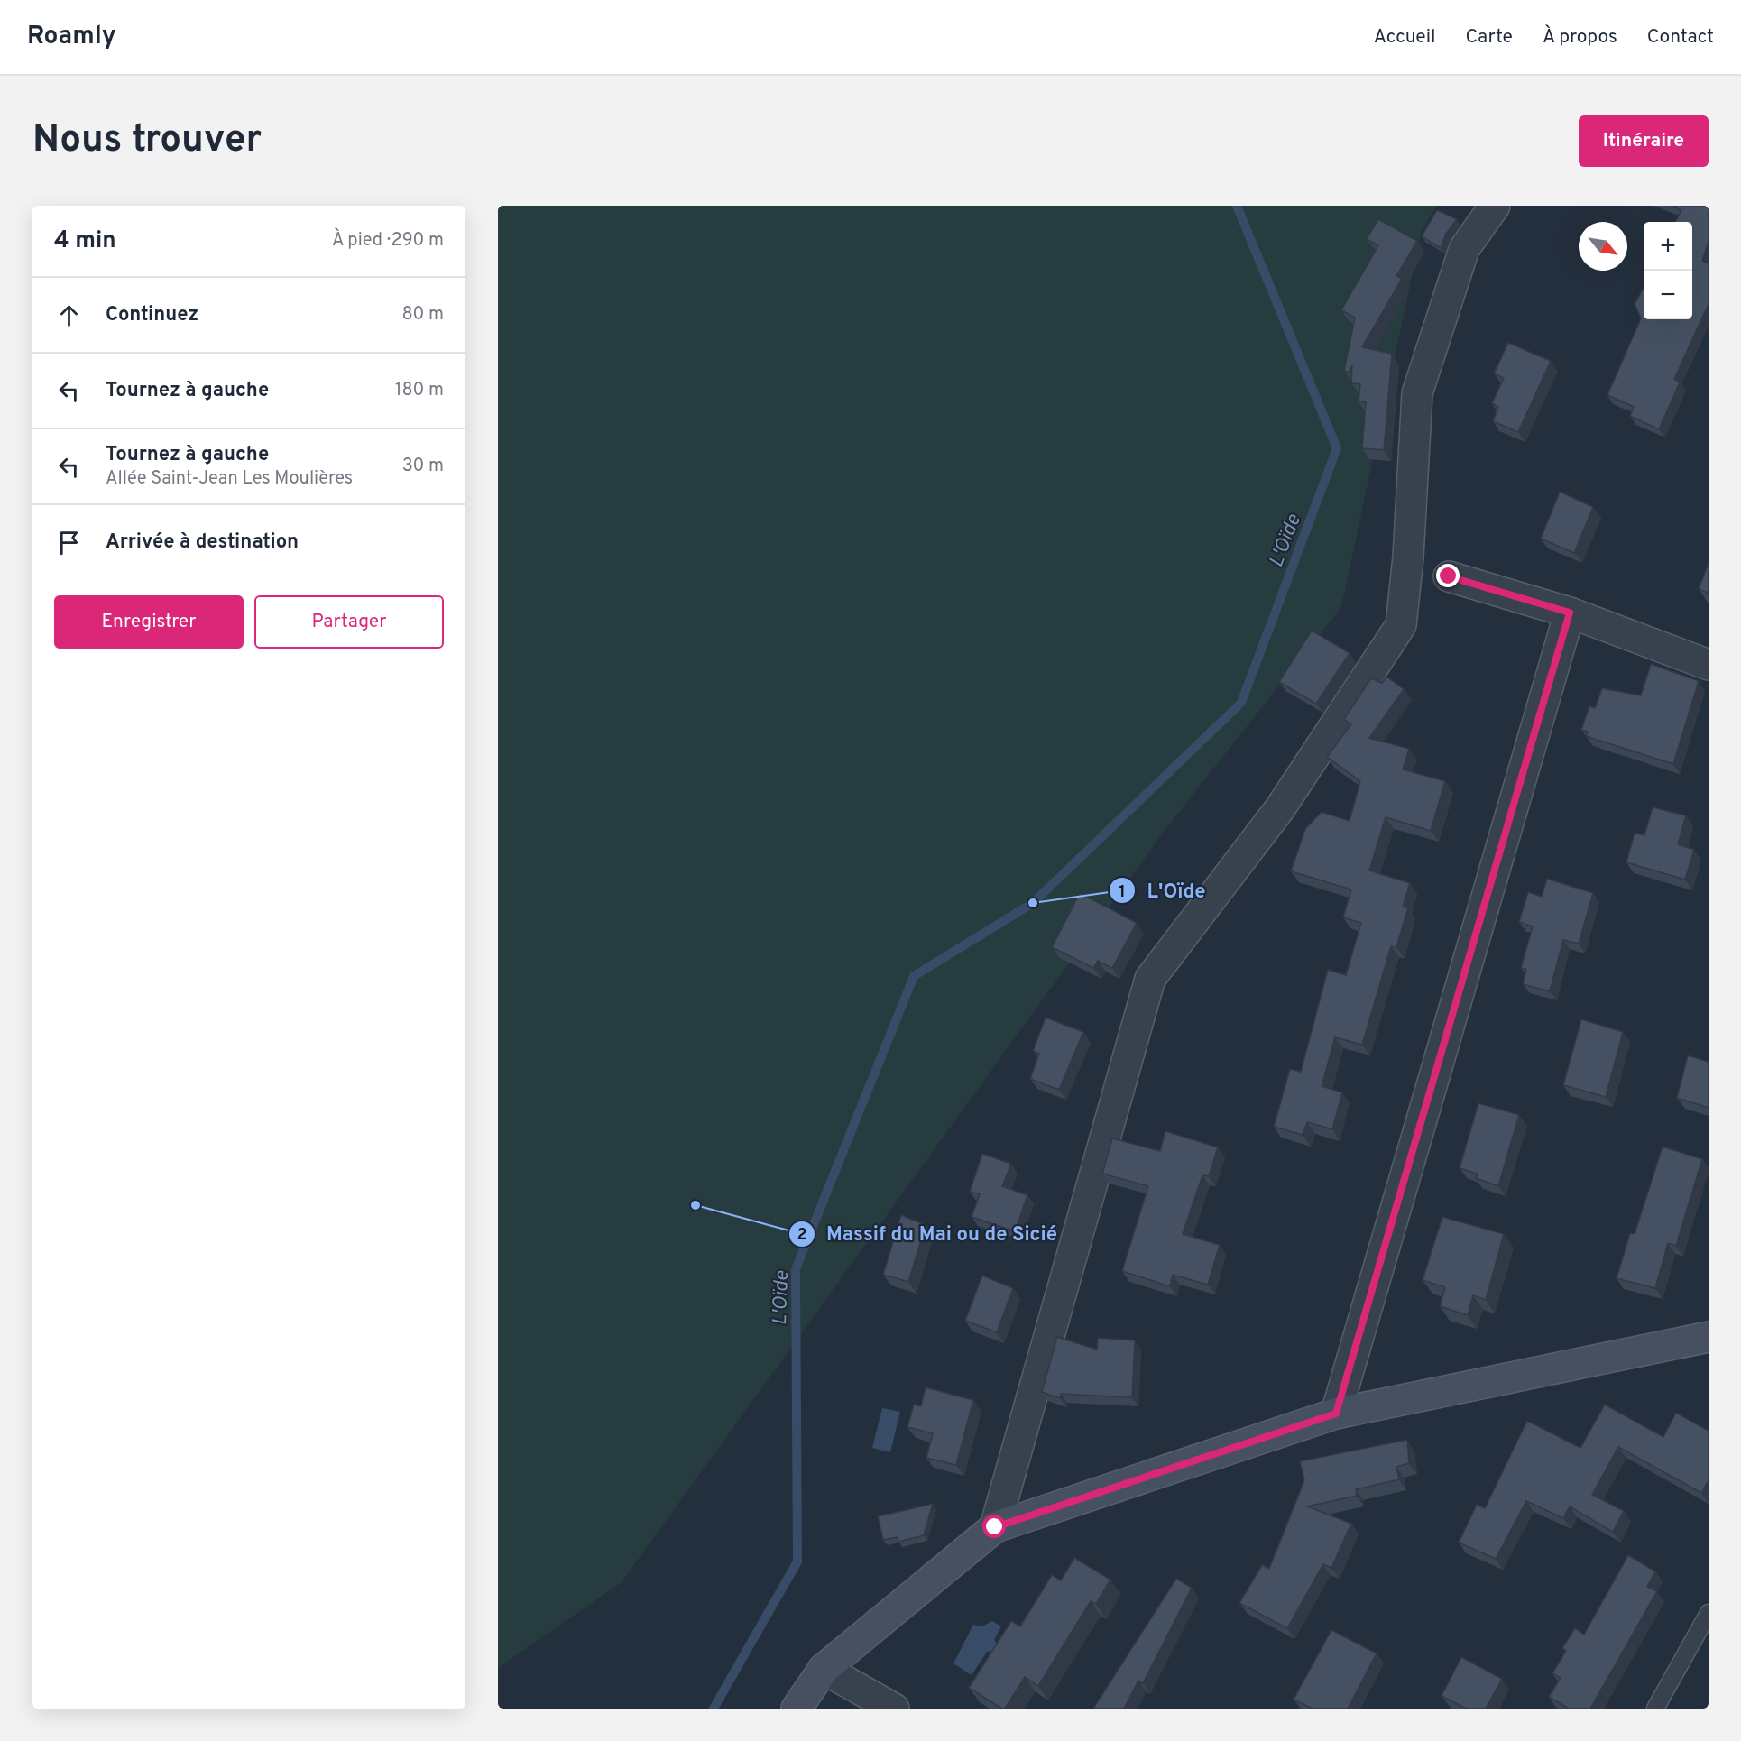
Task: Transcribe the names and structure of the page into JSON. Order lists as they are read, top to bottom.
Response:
{
  "water": ["L'Oïde"],
  "places": ["L'Oïde", "Massif du Mai ou de Sicié"],
  "north": "bottom right",
  "page": {
    "header": "Roamly",
    "nav": [
      "Accueil",
      "Carte",
      "À propos",
      "Contact"
    ],
    "buttons": [
      "Itinéraire",
      ["Enregistrer", "Partager"]
    ],
    "title": "Nous trouver",
    "heading": ["4 min", "À pied · 290 m"],
    "map_buttons": ["+", "−"],
    "list": [
      ["Continuez", "80 m"],
      ["Tournez à gauche", "180 m"],
      ["Tournez à gauche", "Allée Saint-Jean Les Moulières", "30 m"],
      "Arrivée à destination"
    ]
  }
}
